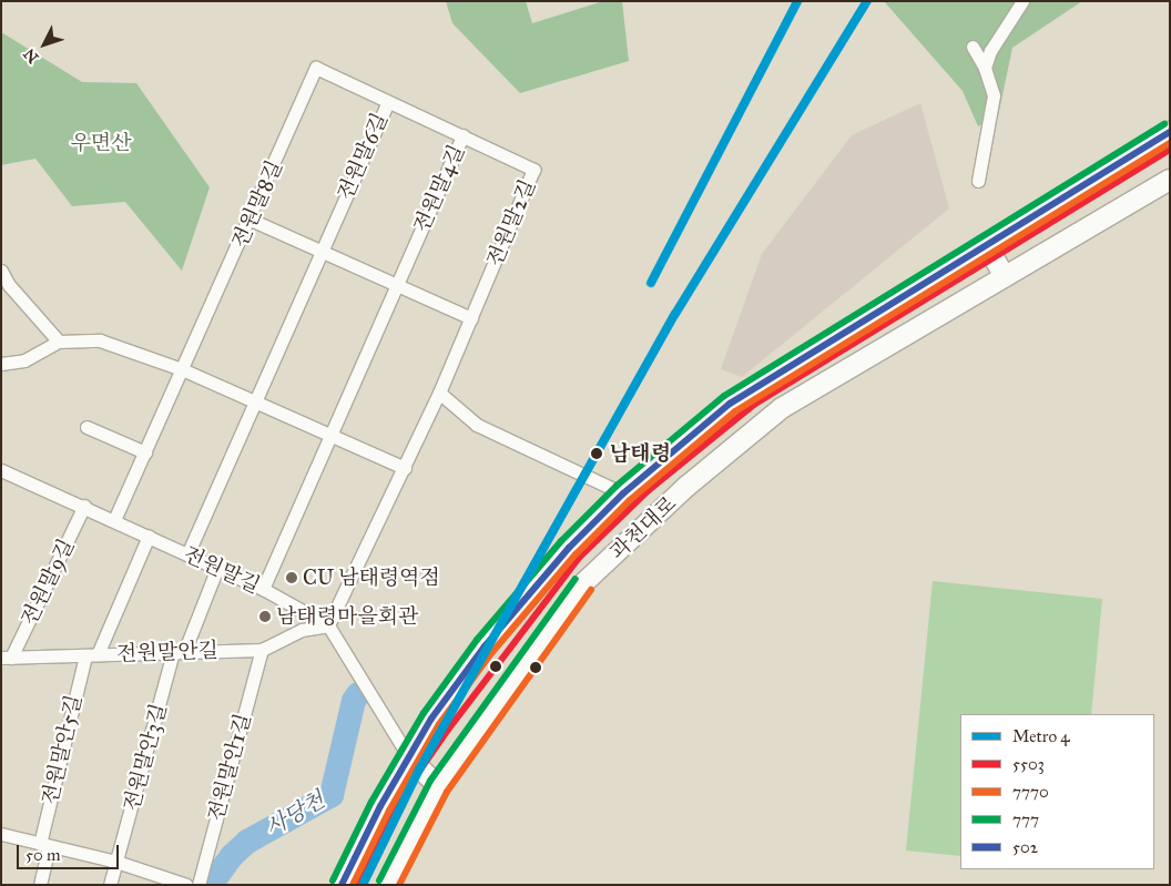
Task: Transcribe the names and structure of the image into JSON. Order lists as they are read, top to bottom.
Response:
{
  "streets": {
    "main road": ["과천대로"],
    "street": [
      "전원말6길",
      "전원말4길",
      "전원말8길",
      "전원말2길",
      "전원말길",
      "전원말9길",
      "전원말안길",
      "전원말안5길",
      "전원말안3길",
      "전원말안1길"
    ]
  },
  "crossings": [
    ["전원말6길", "전원말4길"],
    ["전원말6길", "전원말8길"],
    ["전원말6길", "전원말길"],
    ["전원말4길", "전원말2길"],
    ["전원말4길", "전원말길"],
    ["전원말8길", "전원말길"],
    ["전원말2길", "과천대로"],
    ["전원말2길", "전원말길"],
    ["전원말2길", "전원말안길"],
    ["과천대로", "전원말길"],
    ["전원말길", "전원말9길"],
    ["전원말길", "전원말안길"],
    ["전원말길", "전원말안3길"],
    ["전원말9길", "전원말안길"],
    ["전원말안길", "전원말안5길"],
    ["전원말안길", "전원말안3길"],
    ["전원말안길", "전원말안1길"]
  ],
  "water": ["사당천"],
  "parks": ["우면산"],
  "places": ["남태령", "CU 남태령역점", "남태령마을회관"],
  "lines": [
    "metro line 4",
    "transit line 777",
    "transit line 502",
    "transit line 7770",
    "transit line 5503"
  ],
  "legend": [
    "Metro 4",
    "5503",
    "7770",
    "777",
    "502"
  ],
  "scale_bar": "50 m",
  "north": "bottom left"
}
